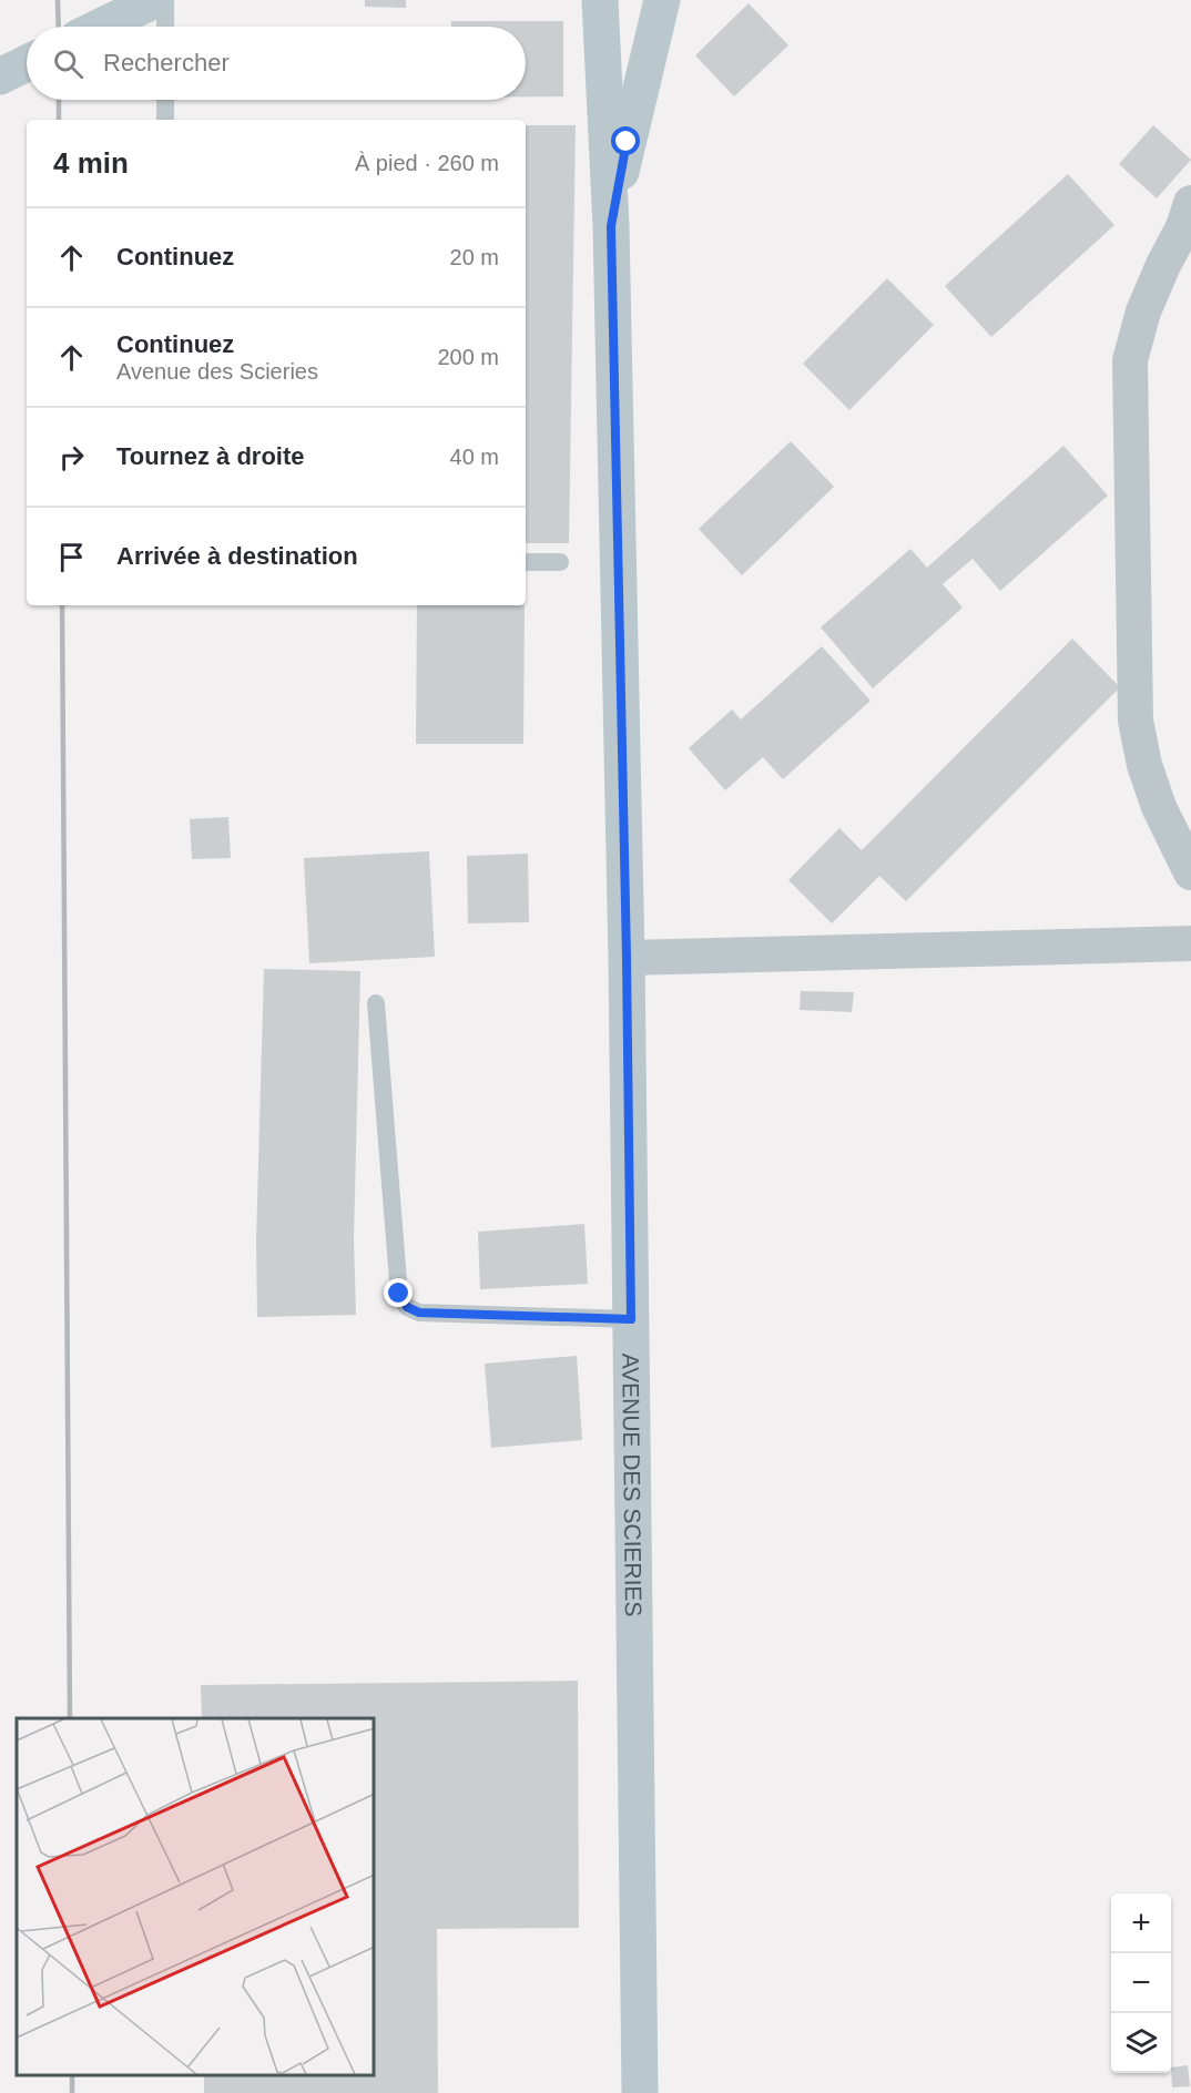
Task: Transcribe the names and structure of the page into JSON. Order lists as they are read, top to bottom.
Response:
{
  "streets": {
    "street": ["AVENUE DES SCIERIES"]
  },
  "page": {
    "search": "Rechercher",
    "heading": ["4 min", "À pied · 260 m"],
    "list": [
      ["Continuez", "20 m"],
      ["Continuez", "Avenue des Scieries", "200 m"],
      ["Tournez à droite", "40 m"],
      "Arrivée à destination"
    ],
    "map_buttons": ["+", "−"]
  }
}
